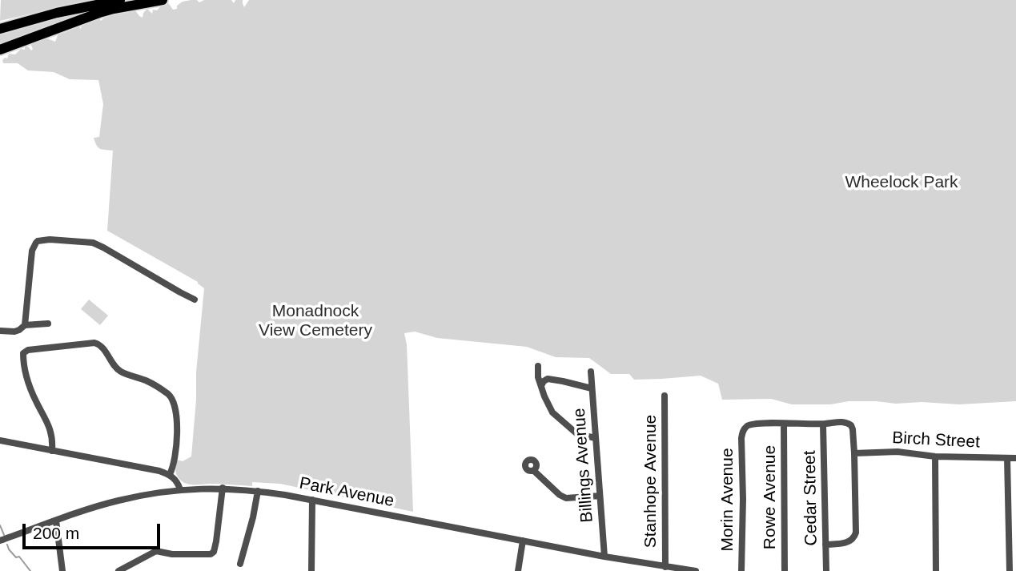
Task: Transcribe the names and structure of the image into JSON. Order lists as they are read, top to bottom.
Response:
{
  "streets": {
    "street": [
      "Birch Street",
      "Billings Avenue",
      "Stanhope Avenue",
      "Park Avenue",
      "Rowe Avenue",
      "Cedar Street",
      "Morin Avenue"
    ]
  },
  "crossings": [
    ["Billings Avenue", "Park Avenue"],
    ["Stanhope Avenue", "Park Avenue"],
    ["Rowe Avenue", "Morin Avenue"]
  ],
  "parks": ["Wheelock Park", "Monadnock View Cemetery"],
  "scale_bar": "200 m"
}
